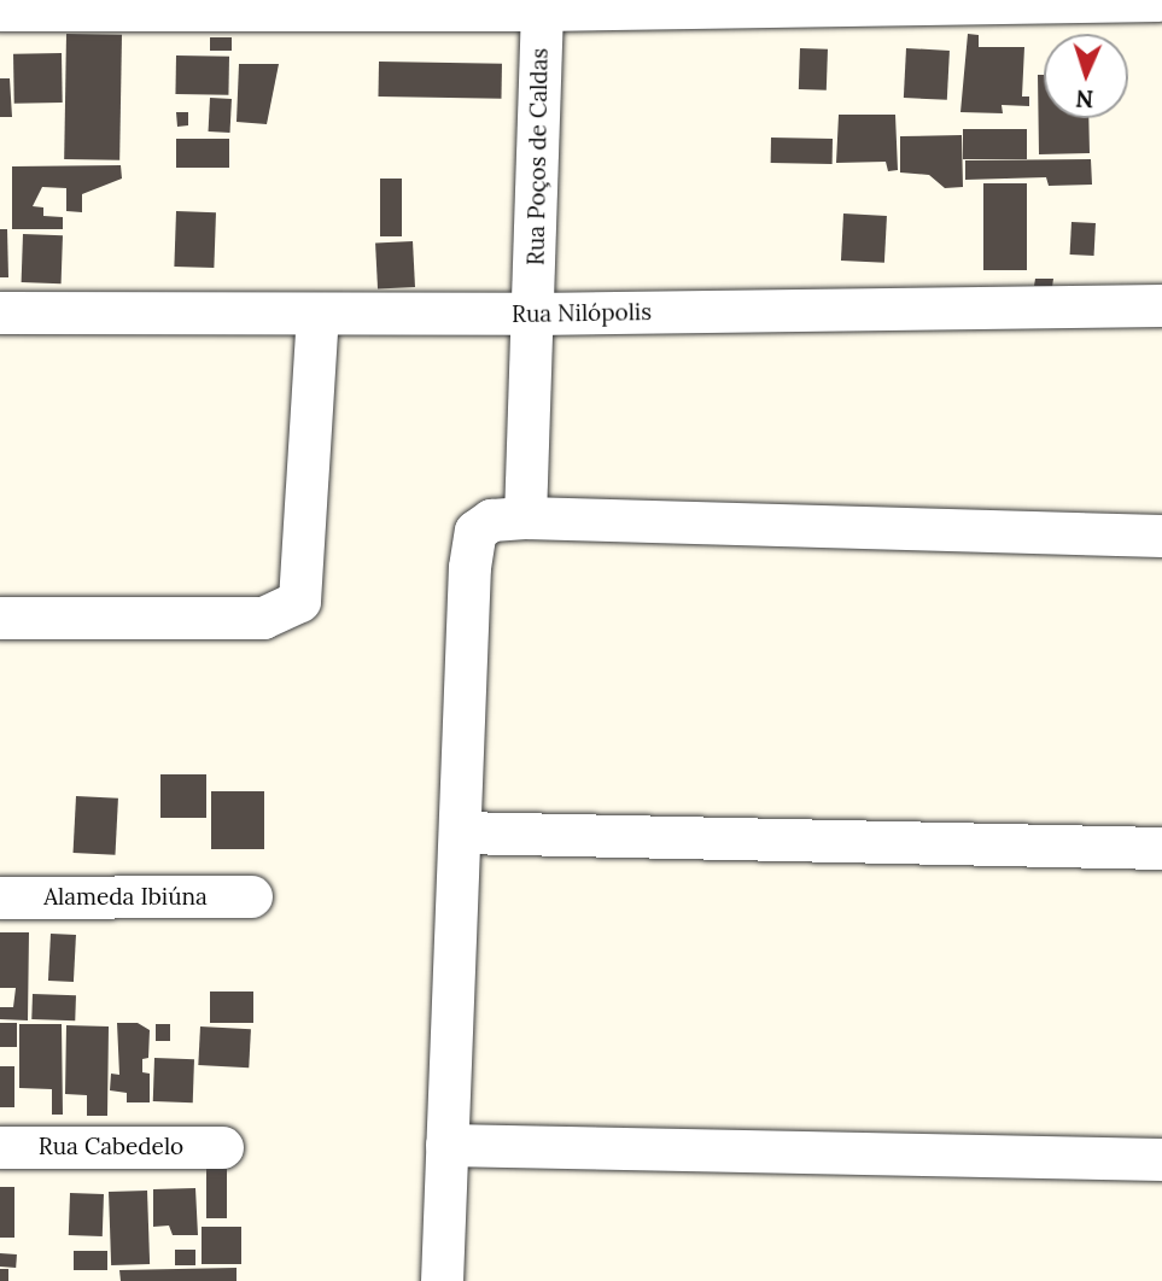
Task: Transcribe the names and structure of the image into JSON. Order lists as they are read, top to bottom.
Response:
{
  "streets": {
    "street": [
      "Rua Poços de Caldas",
      "Rua Nilópolis",
      "Alameda Ibiúna",
      "Rua Cabedelo"
    ]
  },
  "crossings": [
    ["Rua Poços de Caldas", "Rua Nilópolis"]
  ],
  "north": "bottom"
}
